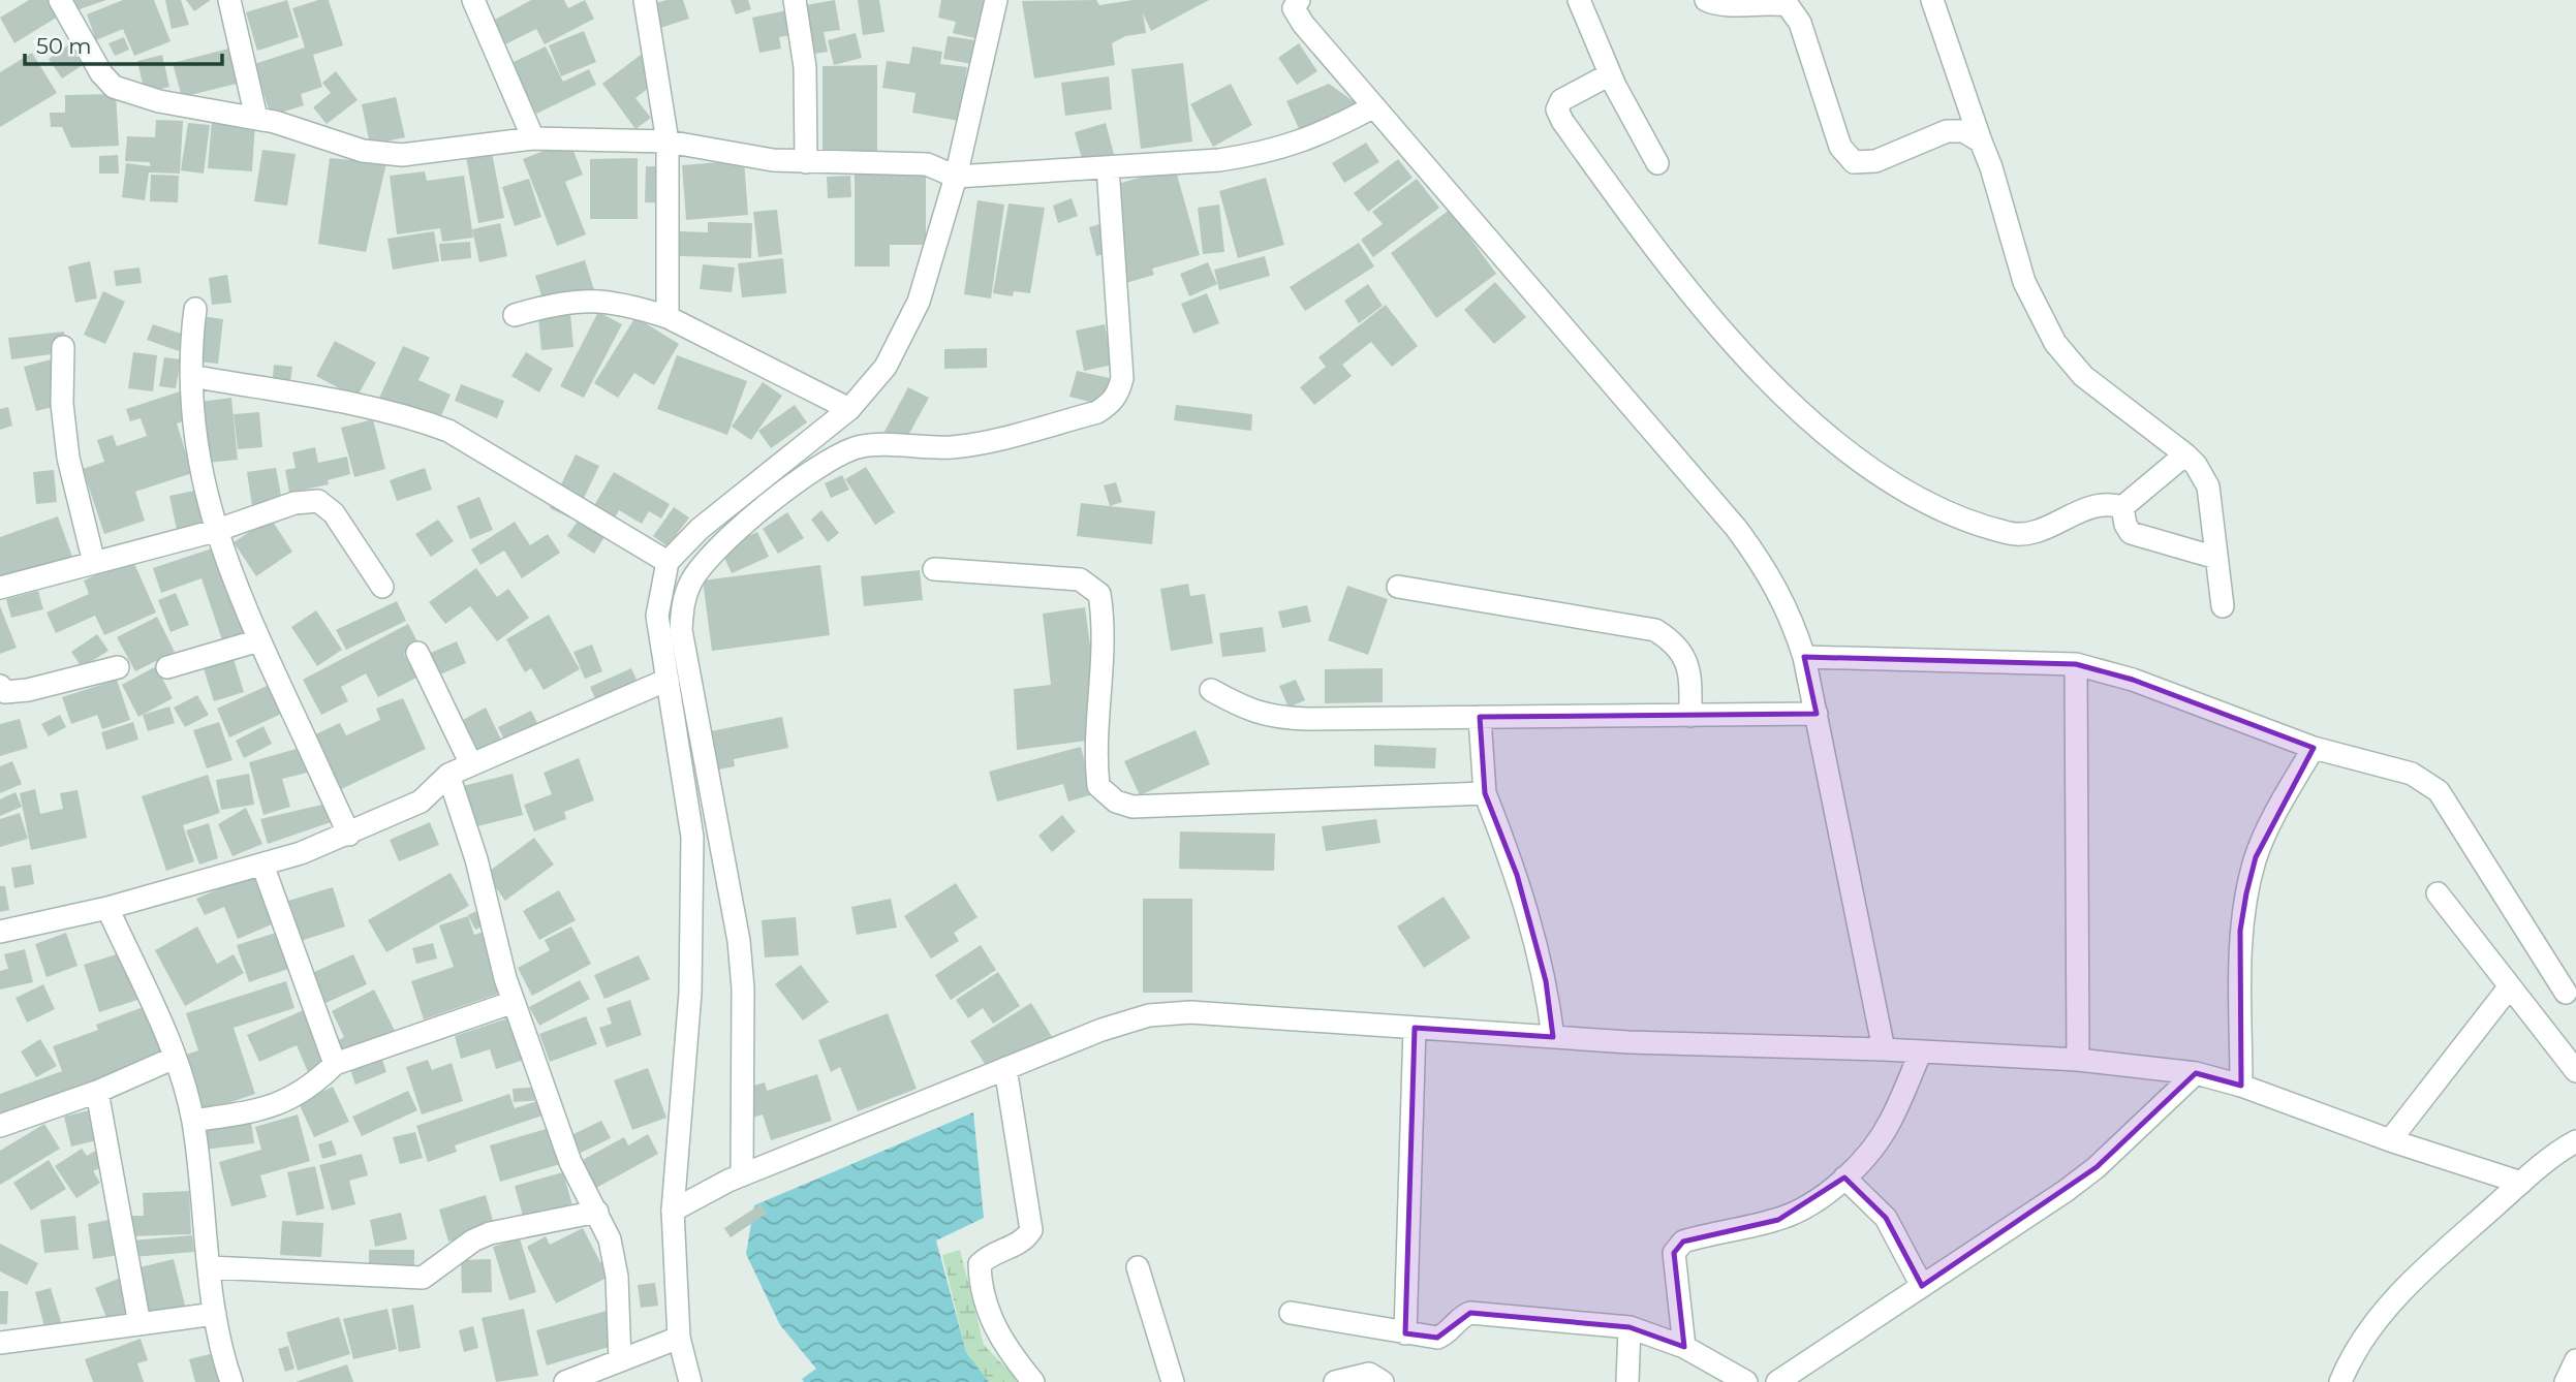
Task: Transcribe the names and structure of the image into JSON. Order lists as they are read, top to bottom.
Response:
{
  "scale_bar": "50 m"
}
